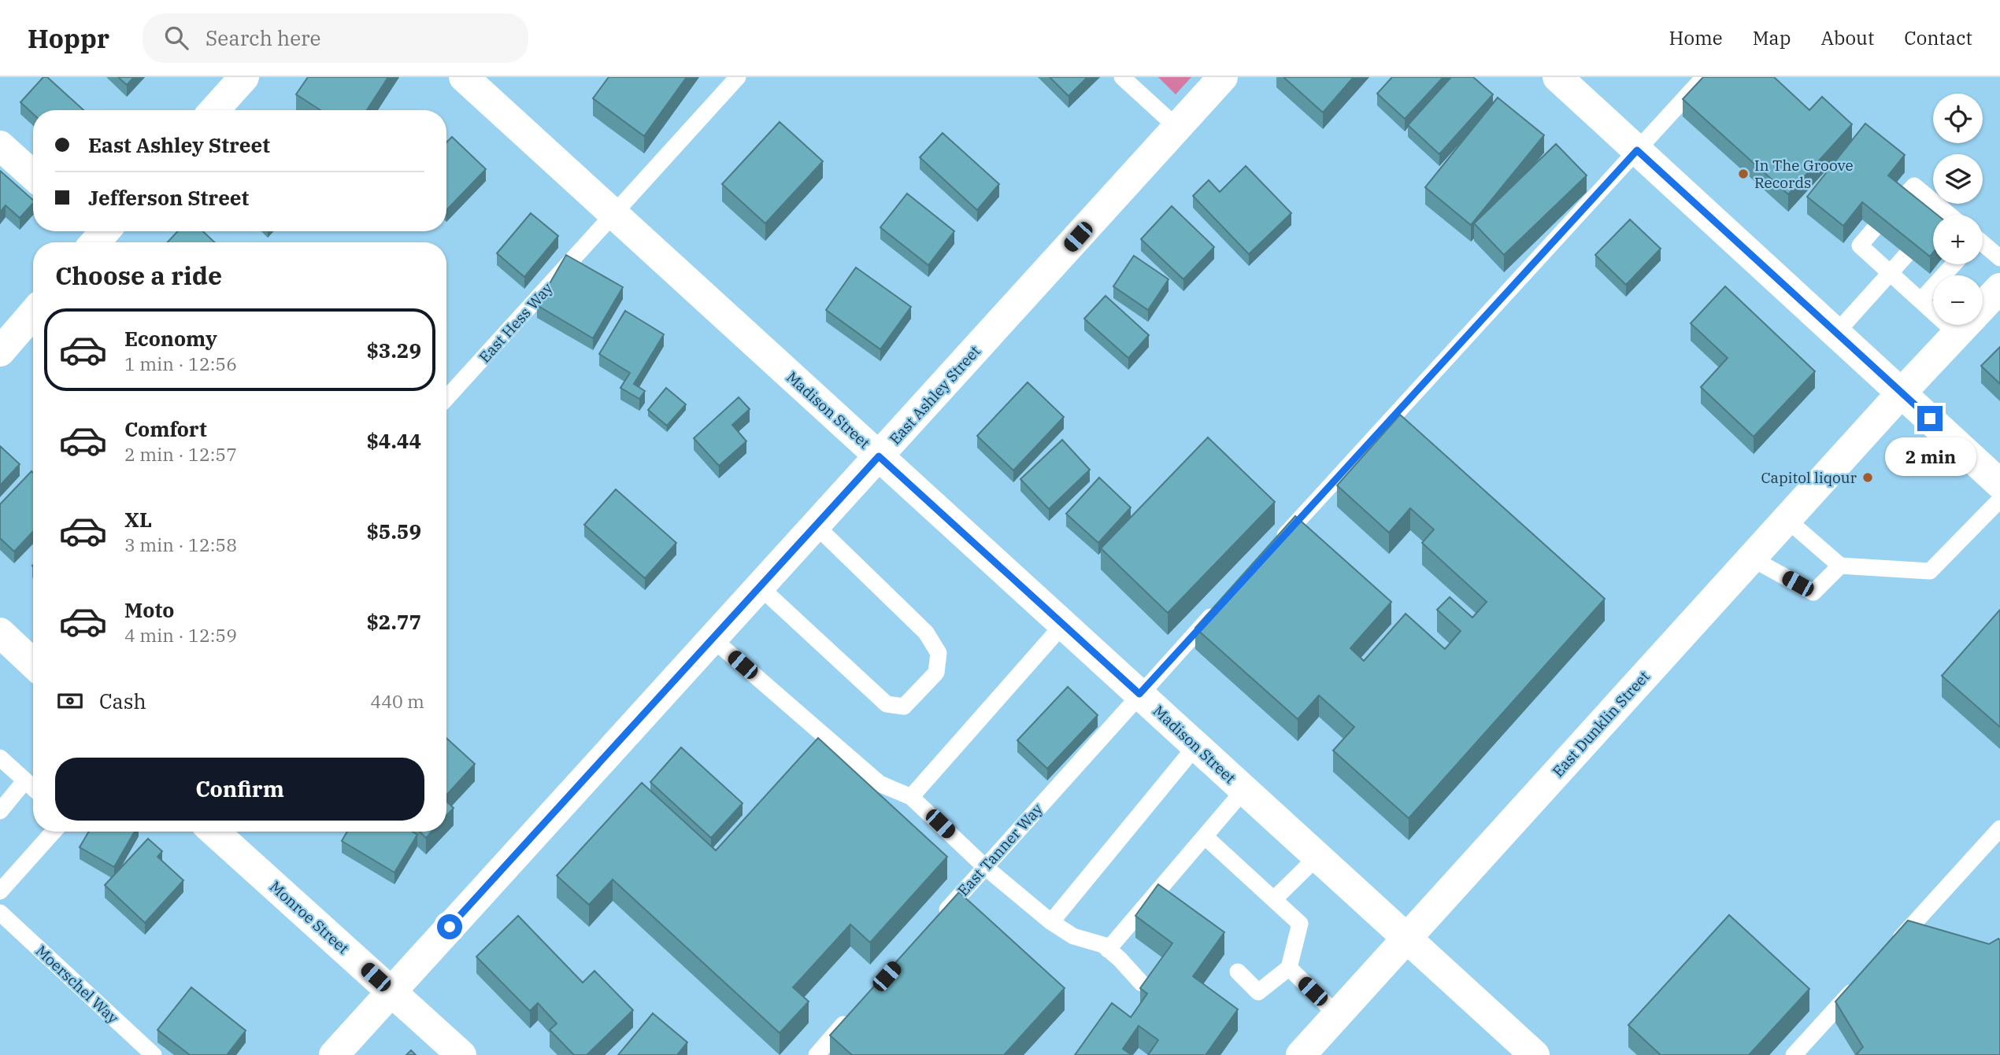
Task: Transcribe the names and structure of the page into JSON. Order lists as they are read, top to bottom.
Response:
{
  "streets": {
    "street": [
      "East Ashley Street",
      "Madison Street",
      "East Dunklin Street",
      "Monroe Street"
    ],
    "lane": ["East Hess Way", "East Tanner Way", "Moerschel Way"]
  },
  "crossings": [
    ["East Hess Way", "Madison Street"],
    ["East Ashley Street", "Madison Street"],
    ["East Ashley Street", "Monroe Street"],
    ["Madison Street", "East Dunklin Street"],
    ["Madison Street", "East Tanner Way"]
  ],
  "places": ["In The Groove Records", "Capitol liqour"],
  "page": {
    "header": "Hoppr",
    "search": "Search here",
    "nav": [
      "Home",
      "Map",
      "About",
      "Contact"
    ],
    "map_buttons": ["+", "−"],
    "banner": ["East Ashley Street", "Jefferson Street"],
    "heading": "Choose a ride",
    "list": [
      {
        "name": "Economy",
        "note": "1 min · 12:56",
        "value": "$3.29"
      },
      {
        "name": "Comfort",
        "note": "2 min · 12:57",
        "value": "$4.44"
      },
      {
        "name": "XL",
        "note": "3 min · 12:58",
        "value": "$5.59"
      },
      {
        "name": "Moto",
        "note": "4 min · 12:59",
        "value": "$2.77"
      }
    ],
    "bubble": "2 min",
    "pay": ["Cash", "440 m"],
    "buttons": "Confirm"
  }
}
